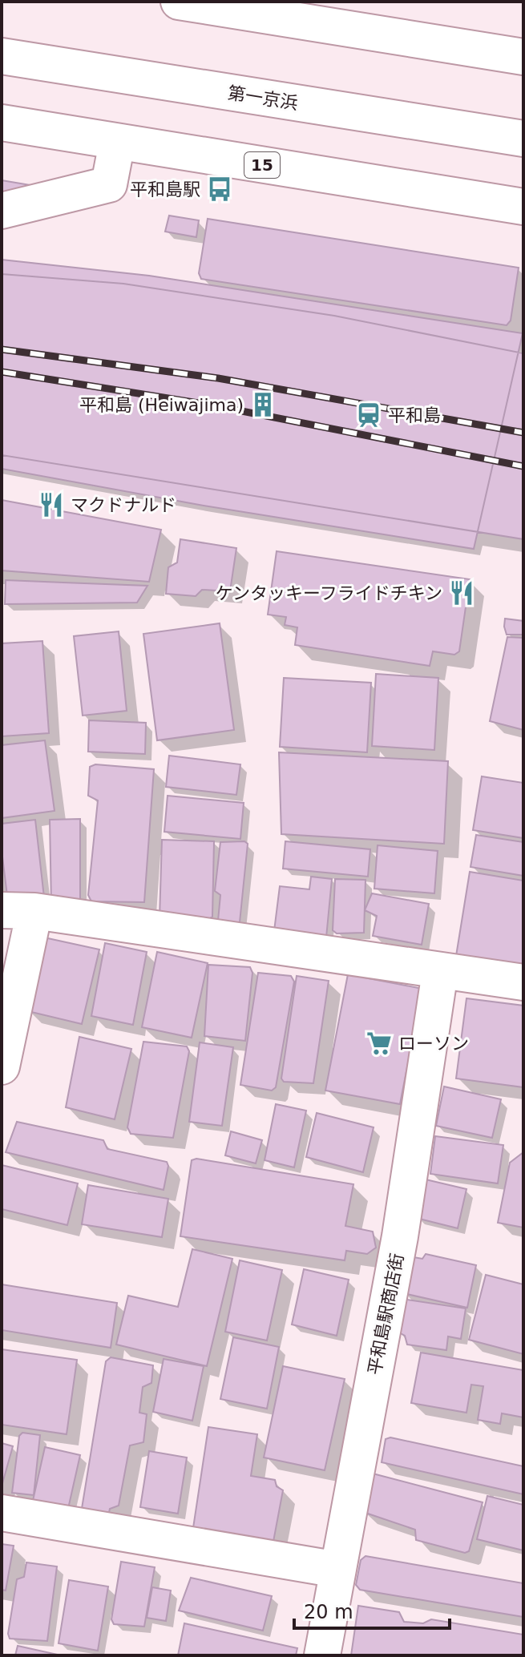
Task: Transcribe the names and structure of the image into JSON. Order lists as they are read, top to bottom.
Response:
{
  "streets": {
    "main road": ["第一京浜", "15", "平和島駅商店街"]
  },
  "places": {
    "bus stop": ["平和島駅"],
    "building": ["平和島 (Heiwajima)"],
    "station": ["平和島"],
    "restaurant": ["マクドナルド", "ケンタッキーフライドチキン"],
    "supermarket": ["ローソン"]
  },
  "scale_bar": "20 m"
}
